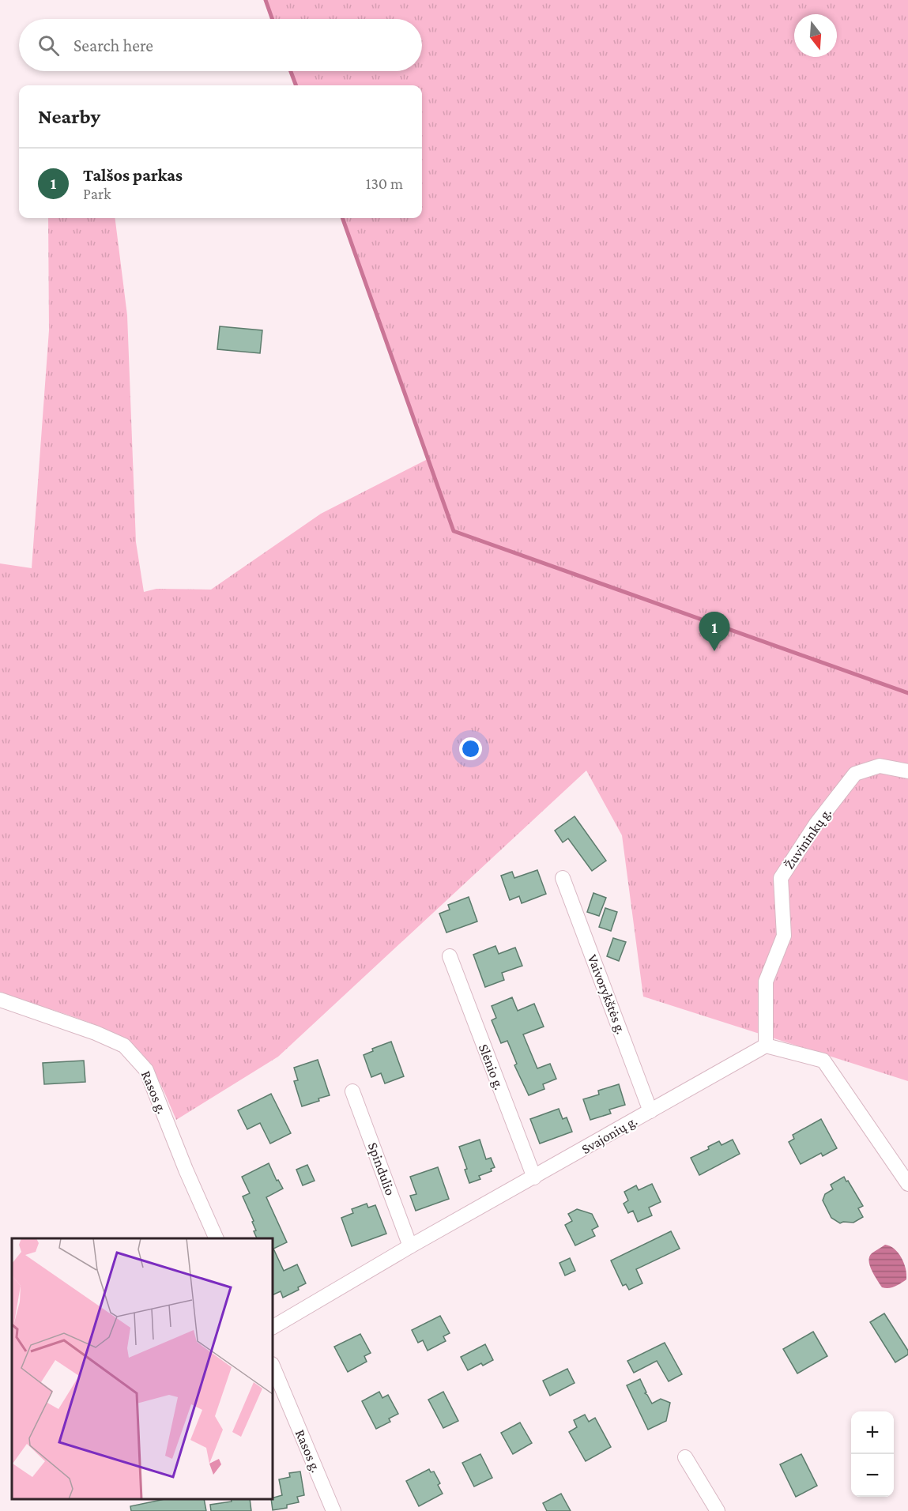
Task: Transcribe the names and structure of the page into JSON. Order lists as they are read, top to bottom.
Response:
{
  "streets": {
    "street": [
      "Žuvininkų g.",
      "Vaivorykštės g.",
      "Slėnio g.",
      "Rasos g.",
      "Svajonių g.",
      "Spindulio"
    ]
  },
  "crossings": [
    ["Žuvininkų g.", "Svajonių g."],
    ["Vaivorykštės g.", "Svajonių g."],
    ["Slėnio g.", "Svajonių g."],
    ["Svajonių g.", "Spindulio"]
  ],
  "north": "bottom",
  "page": {
    "search": "Search here",
    "heading": "Nearby",
    "list": [
      {
        "mark": "1",
        "name": "Talšos parkas",
        "note": "Park",
        "value": "130 m"
      }
    ],
    "pins": "1",
    "map_buttons": ["+", "−"]
  }
}
